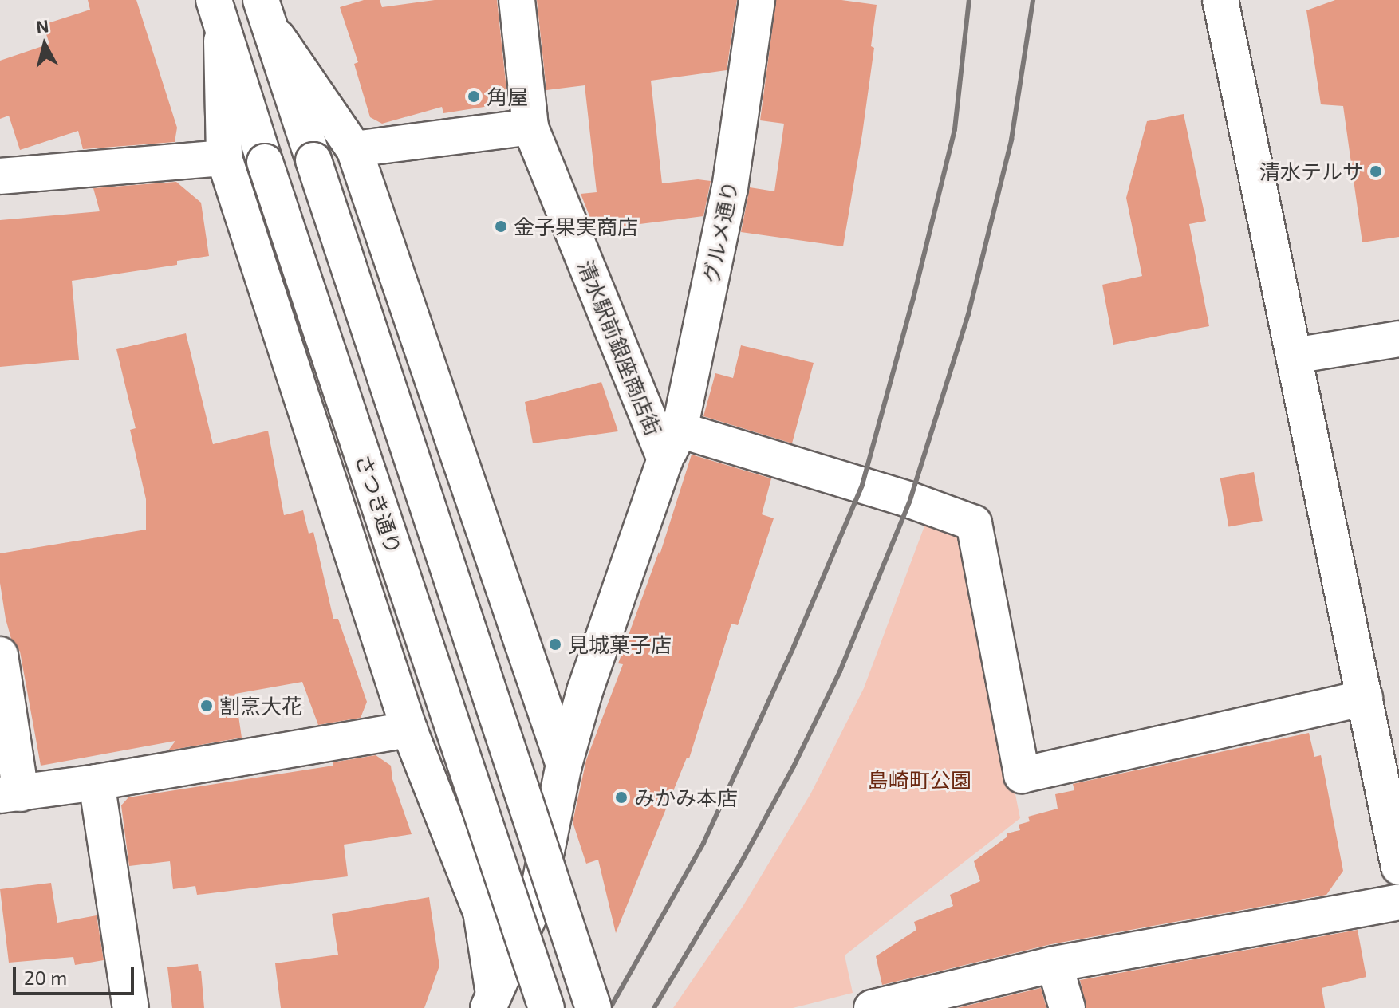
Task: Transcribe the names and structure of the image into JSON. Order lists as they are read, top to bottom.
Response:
{
  "streets": {
    "main road": ["グルメ通り", "清水駅前銀座商店街", "さつき通り"]
  },
  "crossings": [
    ["グルメ通り", "清水駅前銀座商店街"]
  ],
  "parks": ["島崎町公園"],
  "places": [
    "角屋",
    "清水テルサ",
    "金子果実商店",
    "見城菓子店",
    "割烹大花",
    "みかみ本店"
  ],
  "scale_bar": "20 m",
  "north": "top"
}
